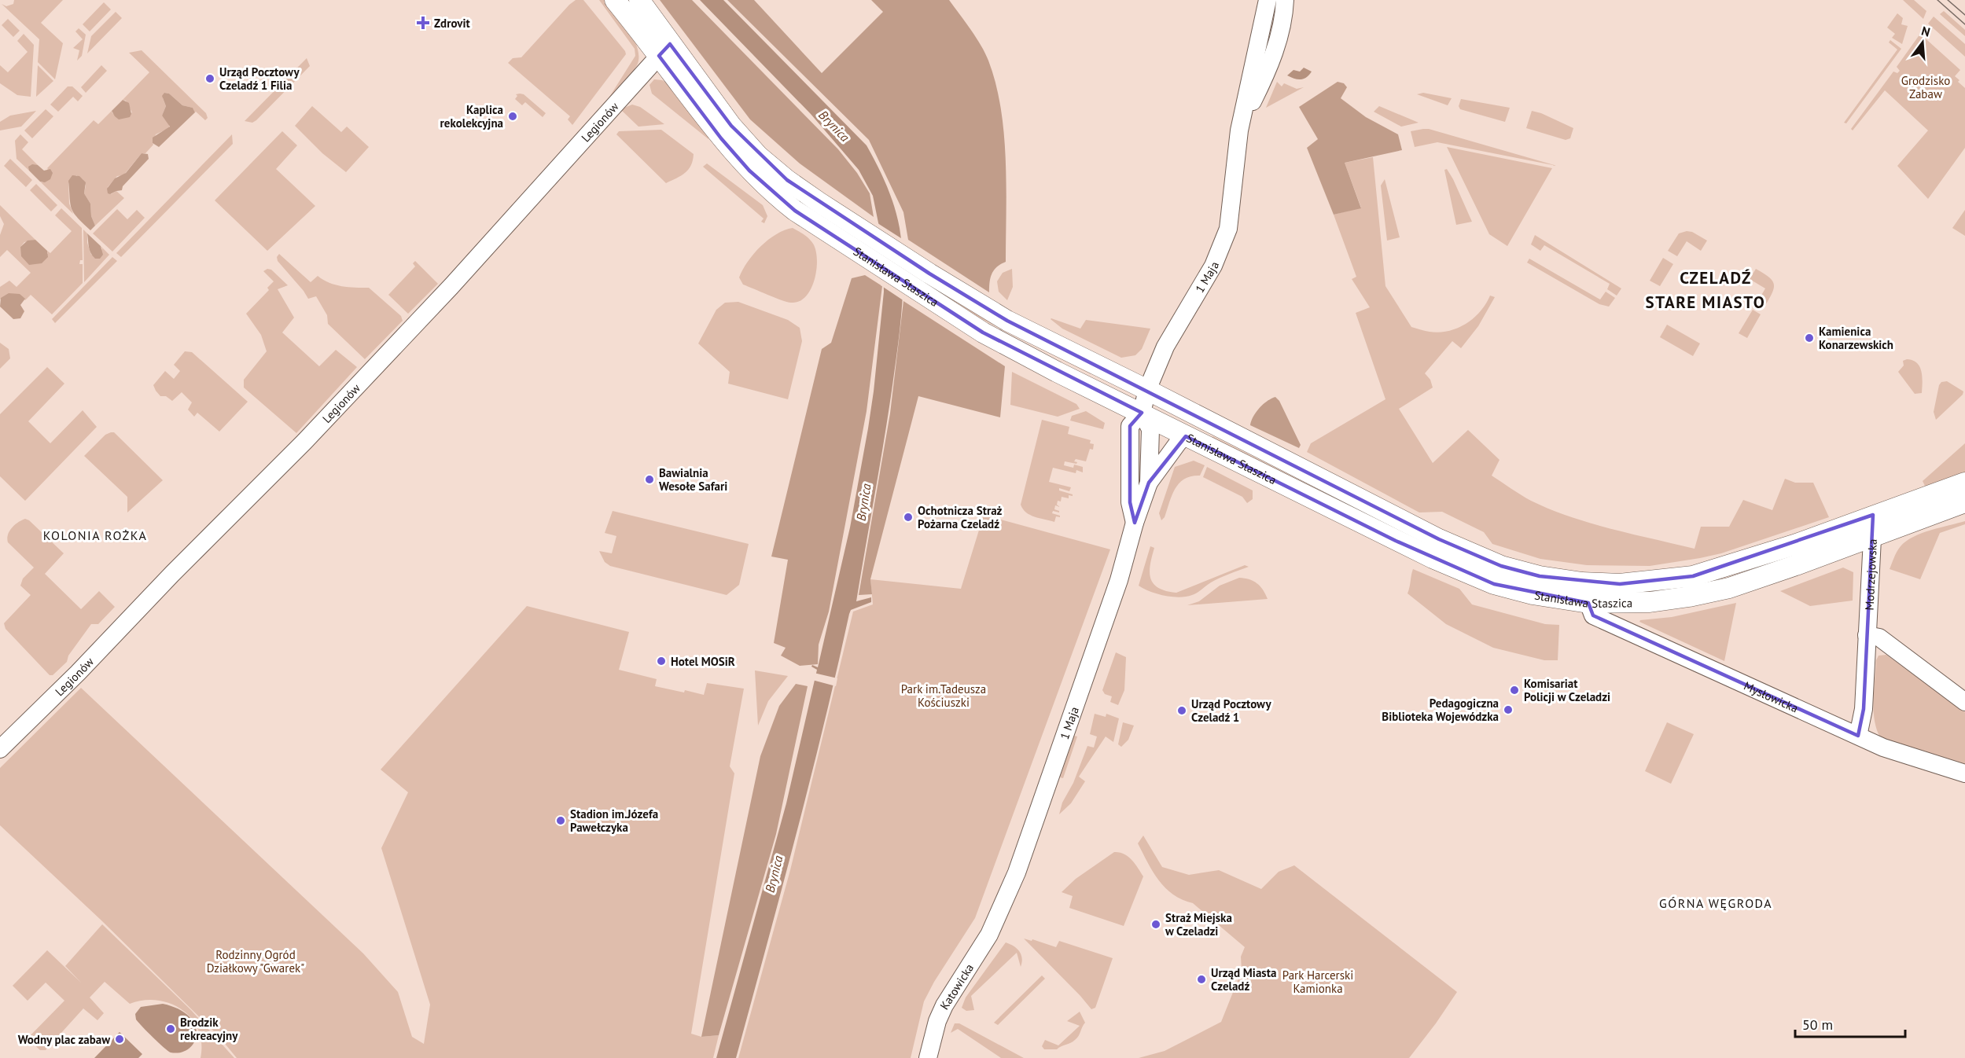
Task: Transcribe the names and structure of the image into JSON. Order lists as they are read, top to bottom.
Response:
{
  "streets": {
    "main road": ["Stanisława Staszica"],
    "street": [
      "Legionów",
      "1 Maja",
      "Modrzejowska",
      "Mysłowicka",
      "Katowicka"
    ]
  },
  "crossings": [
    ["Legionów", "Stanisława Staszica"],
    ["Stanisława Staszica", "1 Maja"],
    ["Stanisława Staszica", "Modrzejowska"],
    ["Stanisława Staszica", "Mysłowicka"],
    ["1 Maja", "Katowicka"],
    ["Modrzejowska", "Mysłowicka"]
  ],
  "districts": [
    "CZELADŹ",
    "STARE MIASTO",
    "KOLONIA ROŻKA",
    "GÓRNA WĘGRODA"
  ],
  "water": ["Brynica"],
  "parks": [
    "Grodzisko Zabaw",
    "Park im.Tadeusza Kościuszki",
    "Rodzinny Ogród Działkowy \"Gwarek\"",
    "Park Harcerski Kamionka"
  ],
  "places": {
    "health": ["Zdrovit"],
    "other": [
      "Urząd Pocztowy Czeladź 1 Filia",
      "Kaplica rekolekcyjna",
      "Kamienica Konarzewskich",
      "Bawialnia Wesołe Safari",
      "Ochotnicza Straż Pożarna Czeladź",
      "Hotel MOSiR",
      "Komisariat Policji w Czeladzi",
      "Pedagogiczna Biblioteka Wojewódzka",
      "Urząd Pocztowy Czeladź 1",
      "Stadion im.Józefa Pawełczyka",
      "Straż Miejska w Czeladzi",
      "Urząd Miasta Czeladź",
      "Brodzik rekreacyjny",
      "Wodny plac zabaw"
    ]
  },
  "scale_bar": "50 m",
  "north": "top"
}
